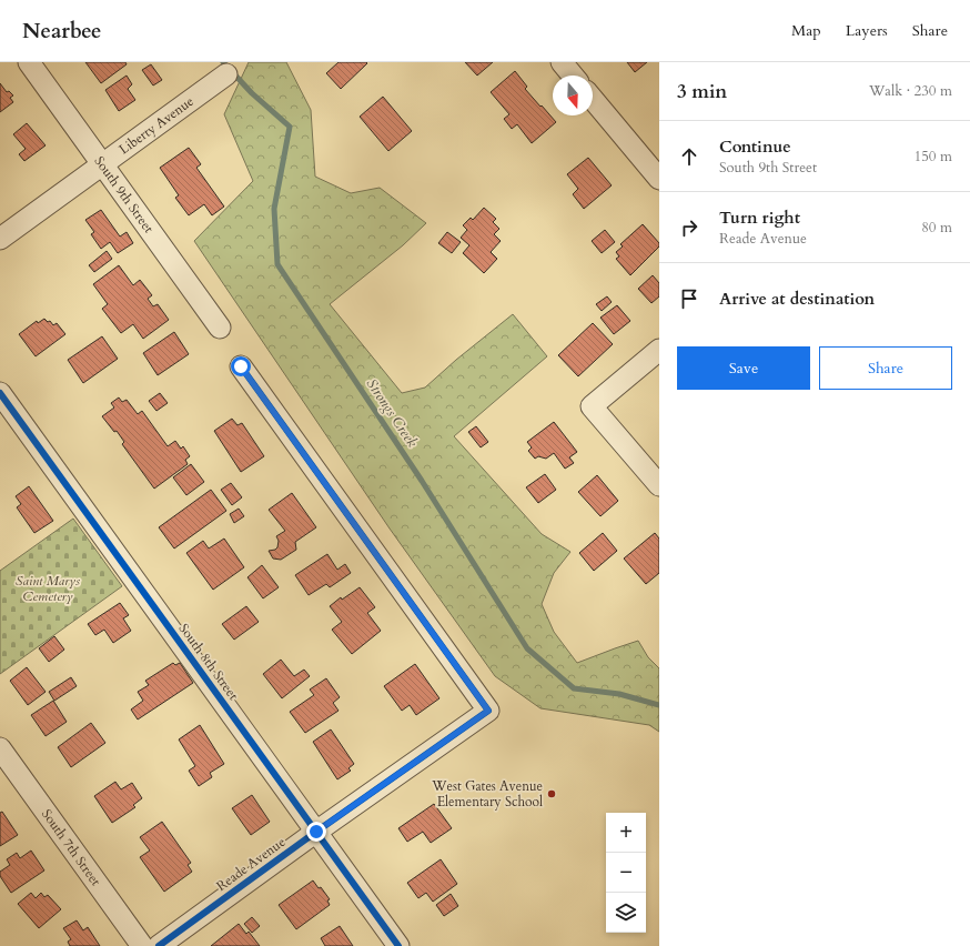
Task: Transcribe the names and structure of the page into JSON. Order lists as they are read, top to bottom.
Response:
{
  "streets": {
    "street": [
      "Liberty Avenue",
      "South 9th Street",
      "South 8th Street",
      "South 7th Street",
      "Reade Avenue"
    ]
  },
  "crossings": [
    ["Liberty Avenue", "South 9th Street"],
    ["South 8th Street", "Reade Avenue"]
  ],
  "water": ["Strongs Creek"],
  "parks": ["Saint Marys Cemetery"],
  "places": ["West Gates Avenue Elementary School"],
  "north": "bottom",
  "page": {
    "header": "Nearbee",
    "nav": ["Map", "Layers", "Share"],
    "heading": ["3 min", "Walk · 230 m"],
    "list": [
      ["Continue", "South 9th Street", "150 m"],
      ["Turn right", "Reade Avenue", "80 m"],
      "Arrive at destination"
    ],
    "buttons": ["Save", "Share"],
    "map_buttons": ["+", "−"]
  }
}
